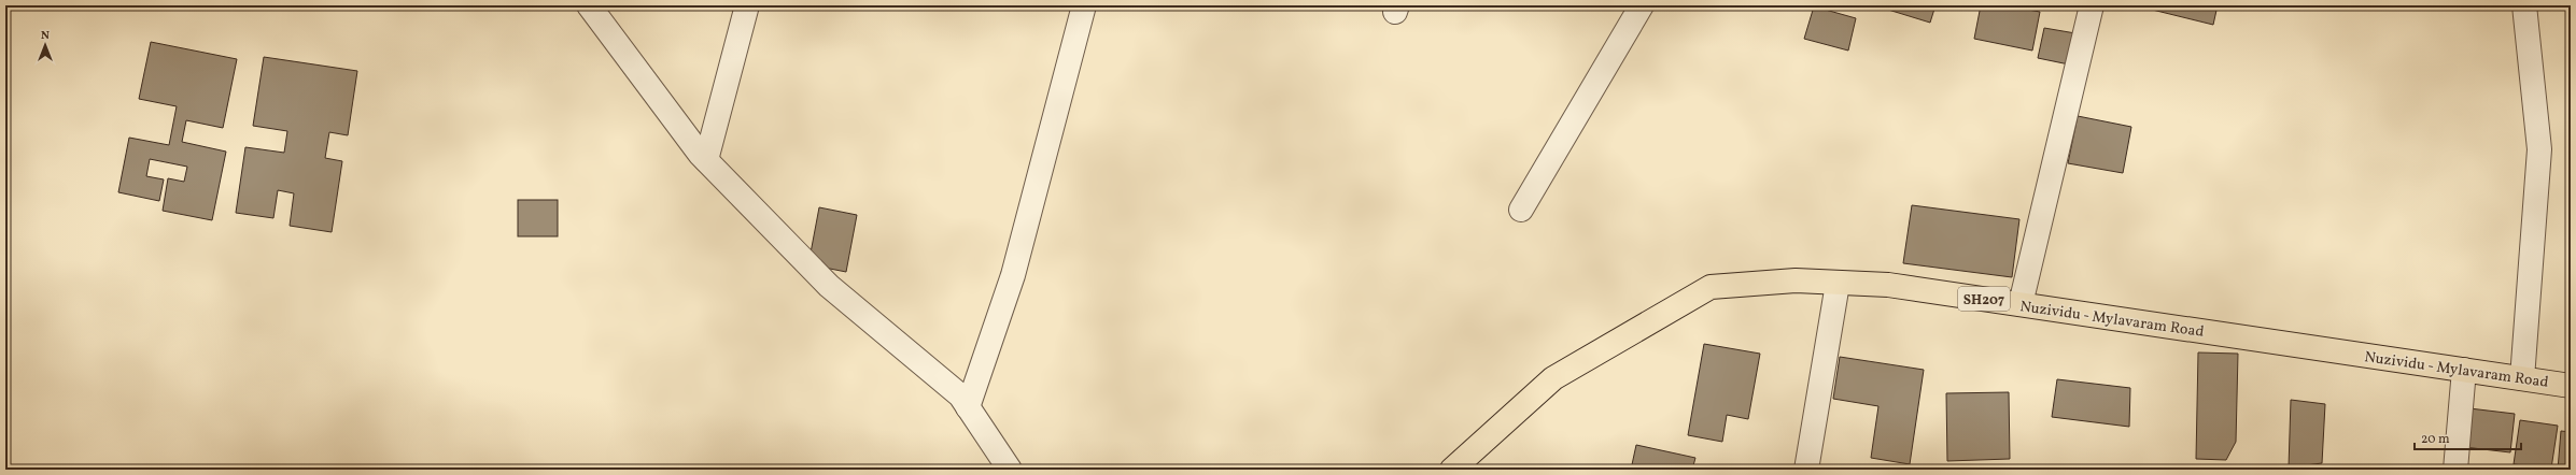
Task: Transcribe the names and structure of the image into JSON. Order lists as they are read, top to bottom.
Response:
{
  "streets": {
    "main road": ["SH207", "Nuzividu - Mylavaram Road"]
  },
  "scale_bar": "20 m",
  "north": "top"
}
